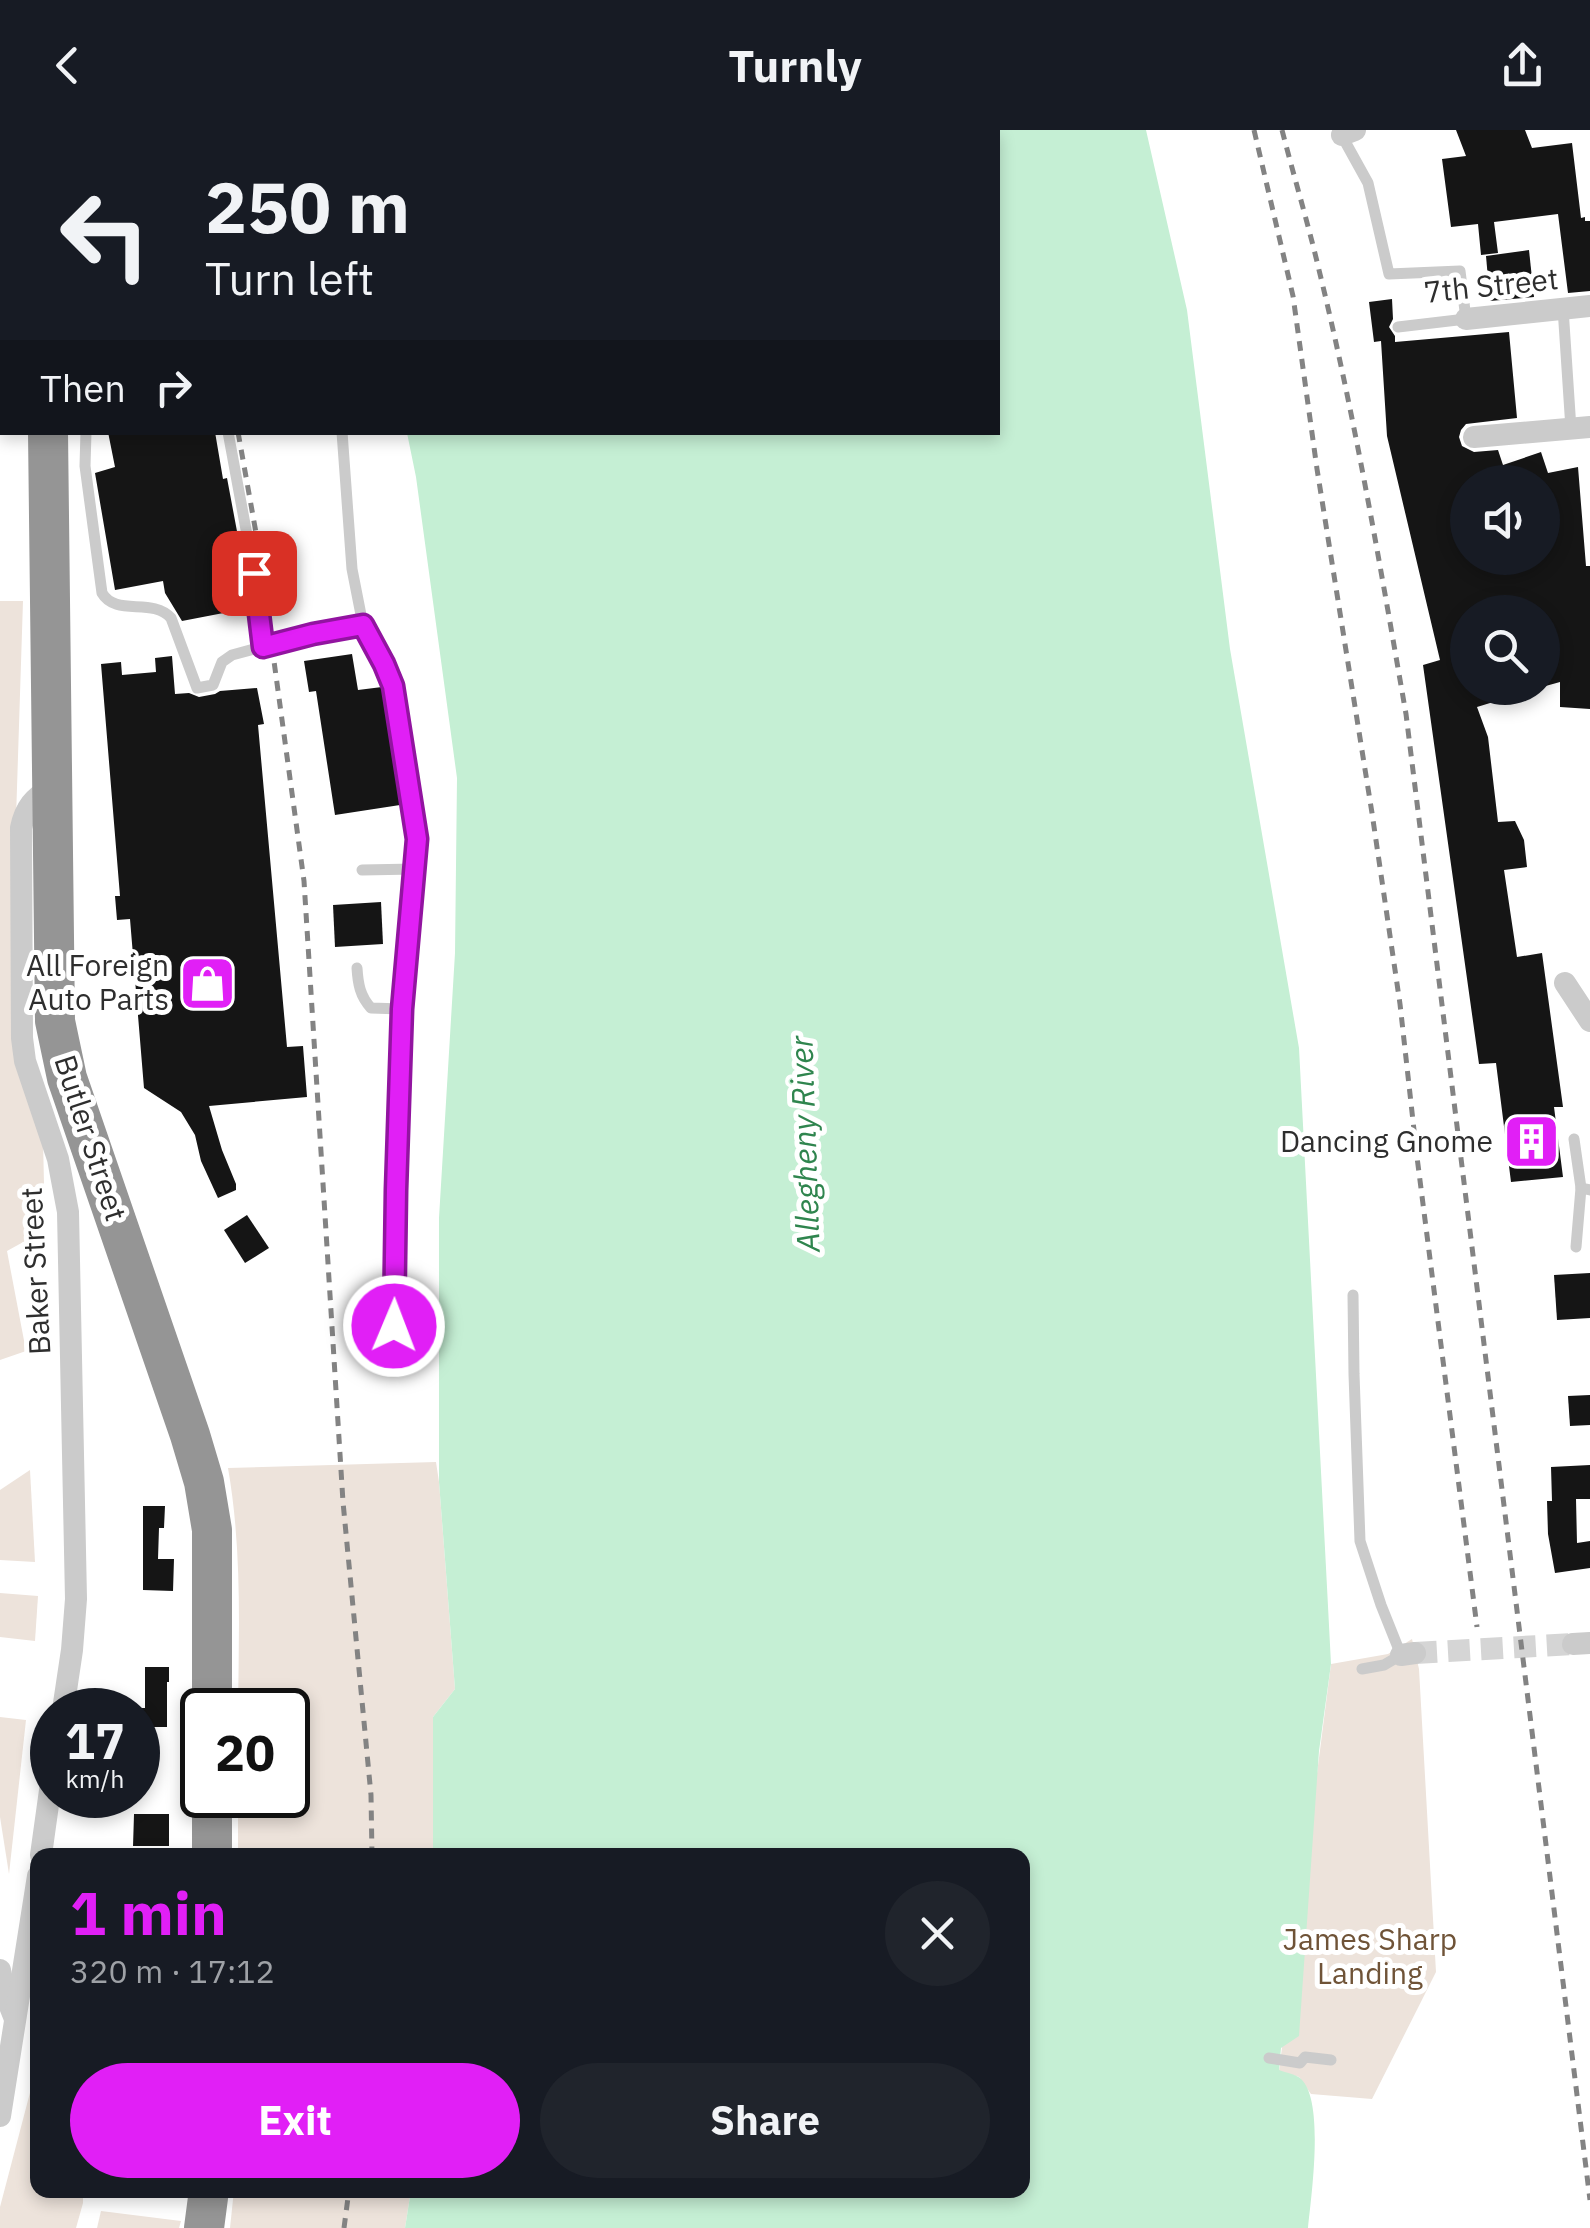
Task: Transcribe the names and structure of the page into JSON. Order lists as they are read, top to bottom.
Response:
{
  "streets": {
    "highway": ["Butler Street"],
    "street": ["7th Street", "Baker Street"]
  },
  "crossings": [
    ["Butler Street", "Baker Street"]
  ],
  "water": ["Allegheny River"],
  "parks": ["James Sharp Landing"],
  "places": {
    "shop": ["All Foreign Auto Parts"],
    "building": ["Dancing Gnome"]
  },
  "page": {
    "header": "Turnly",
    "turn": ["250 m", "Turn left"],
    "then": "Then",
    "speed": "17 km/h",
    "limit": "20",
    "heading": ["1 min", "320 m · 17:12"],
    "buttons": ["Exit", "Share"]
  }
}
